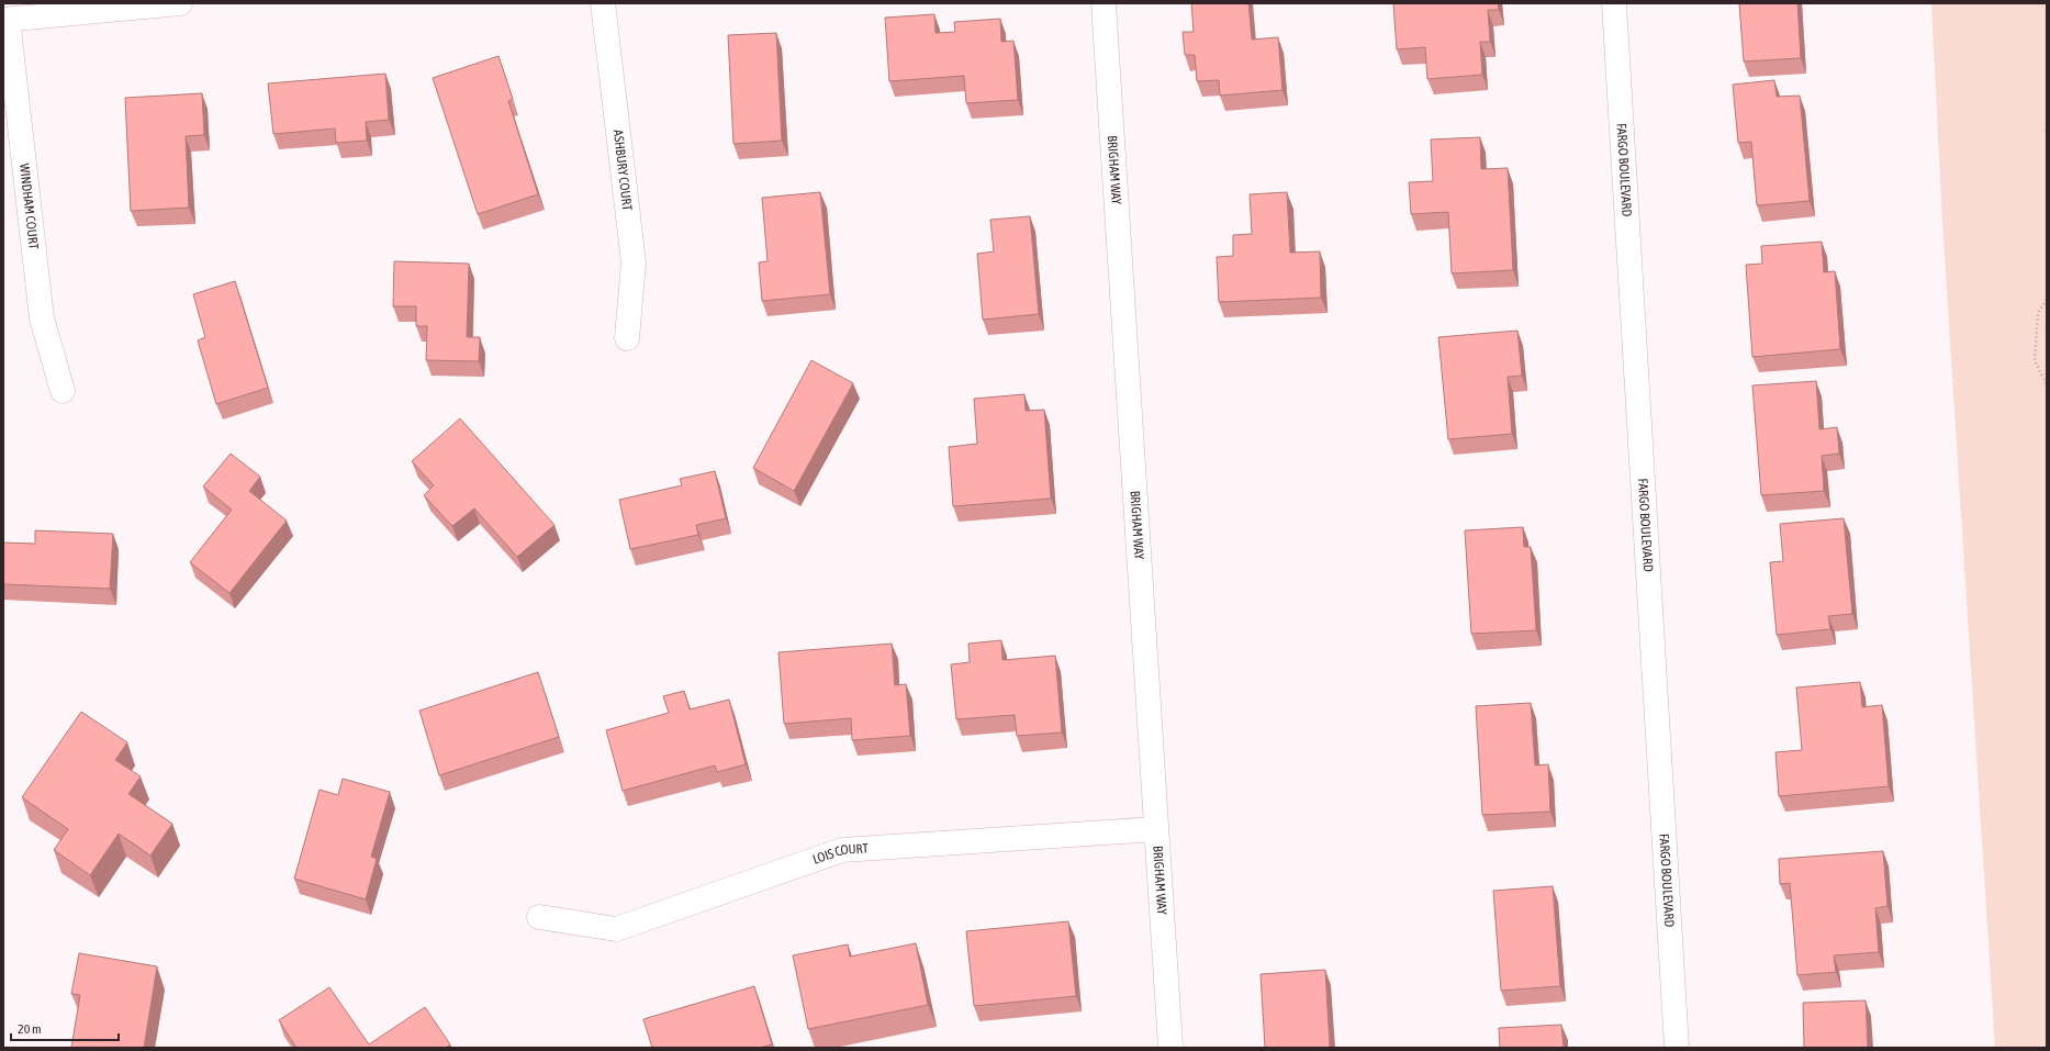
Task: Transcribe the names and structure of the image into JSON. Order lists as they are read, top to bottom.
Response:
{
  "streets": {
    "street": [
      "ASHBURY COURT",
      "BRIGHAM WAY",
      "FARGO BOULEVARD",
      "WINDHAM COURT",
      "LOIS COURT"
    ]
  },
  "crossings": [
    ["BRIGHAM WAY", "LOIS COURT"]
  ],
  "scale_bar": "20 m"
}
